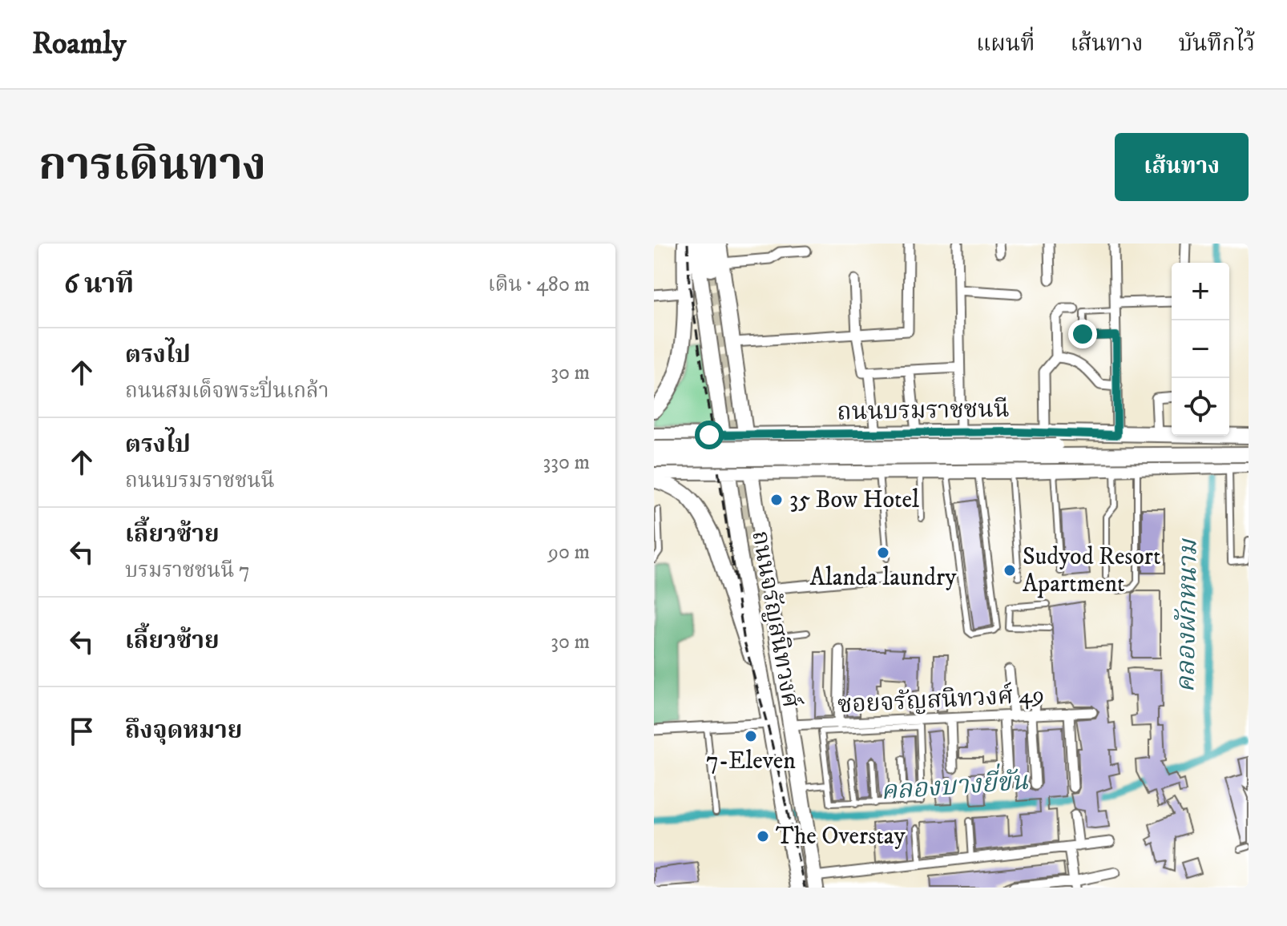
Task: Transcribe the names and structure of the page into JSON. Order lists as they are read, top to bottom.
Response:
{
  "streets": {
    "main road": ["ถนนบรมราชชนนี", "ถนนจรัญสนิทวงศ์"],
    "street": ["ซอยจรัญสนิทวงศ์ 49"]
  },
  "crossings": [
    ["ถนนบรมราชชนนี", "ถนนจรัญสนิทวงศ์"],
    ["ถนนจรัญสนิทวงศ์", "ซอยจรัญสนิทวงศ์ 49"]
  ],
  "water": ["คลองผักหนาม", "คลองบางยี่ขัน"],
  "places": [
    "35 Bow Hotel",
    "Alanda laundry",
    "Sudyod Resort Apartment",
    "7-Eleven",
    "The Overstay"
  ],
  "page": {
    "header": "Roamly",
    "nav": ["แผนที่", "เส้นทาง", "บันทึกไว้"],
    "title": "การเดินทาง",
    "buttons": "เส้นทาง",
    "heading": ["6 นาที", "เดิน · 480 m"],
    "map_buttons": ["+", "−"],
    "list": [
      ["ตรงไป", "ถนนสมเด็จพระปิ่นเกล้า", "30 m"],
      ["ตรงไป", "ถนนบรมราชชนนี", "330 m"],
      ["เลี้ยวซ้าย", "บรมราชชนนี 7", "90 m"],
      ["เลี้ยวซ้าย", "30 m"],
      "ถึงจุดหมาย"
    ]
  }
}
